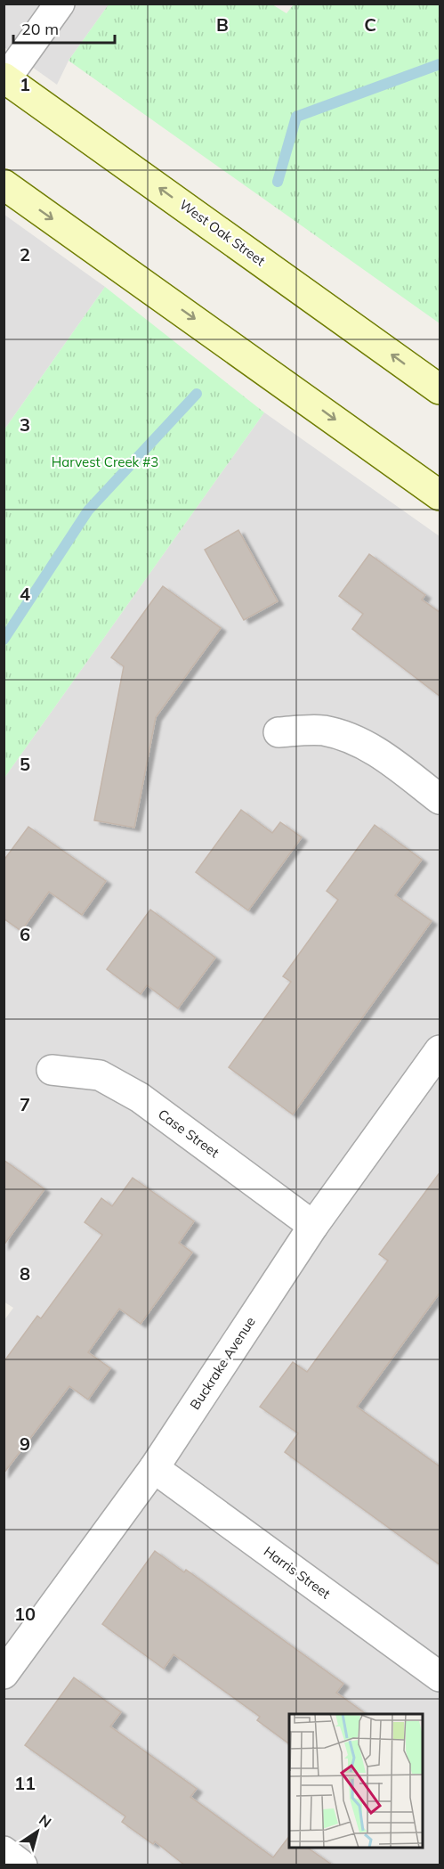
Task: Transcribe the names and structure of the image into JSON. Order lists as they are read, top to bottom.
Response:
{
  "streets": {
    "main road": ["West Oak Street"],
    "street": ["Case Street", "Buckrake Avenue", "Harris Street"]
  },
  "crossings": [
    ["Case Street", "Buckrake Avenue"],
    ["Buckrake Avenue", "Harris Street"]
  ],
  "parks": ["Harvest Creek #3"],
  "scale_bar": "20 m",
  "north": "top right",
  "grid": {
    "columns": ["B", "C"],
    "rows": [
      "1",
      "2",
      "3",
      "4",
      "5",
      "6",
      "7",
      "8",
      "9",
      "10",
      "11"
    ]
  }
}
